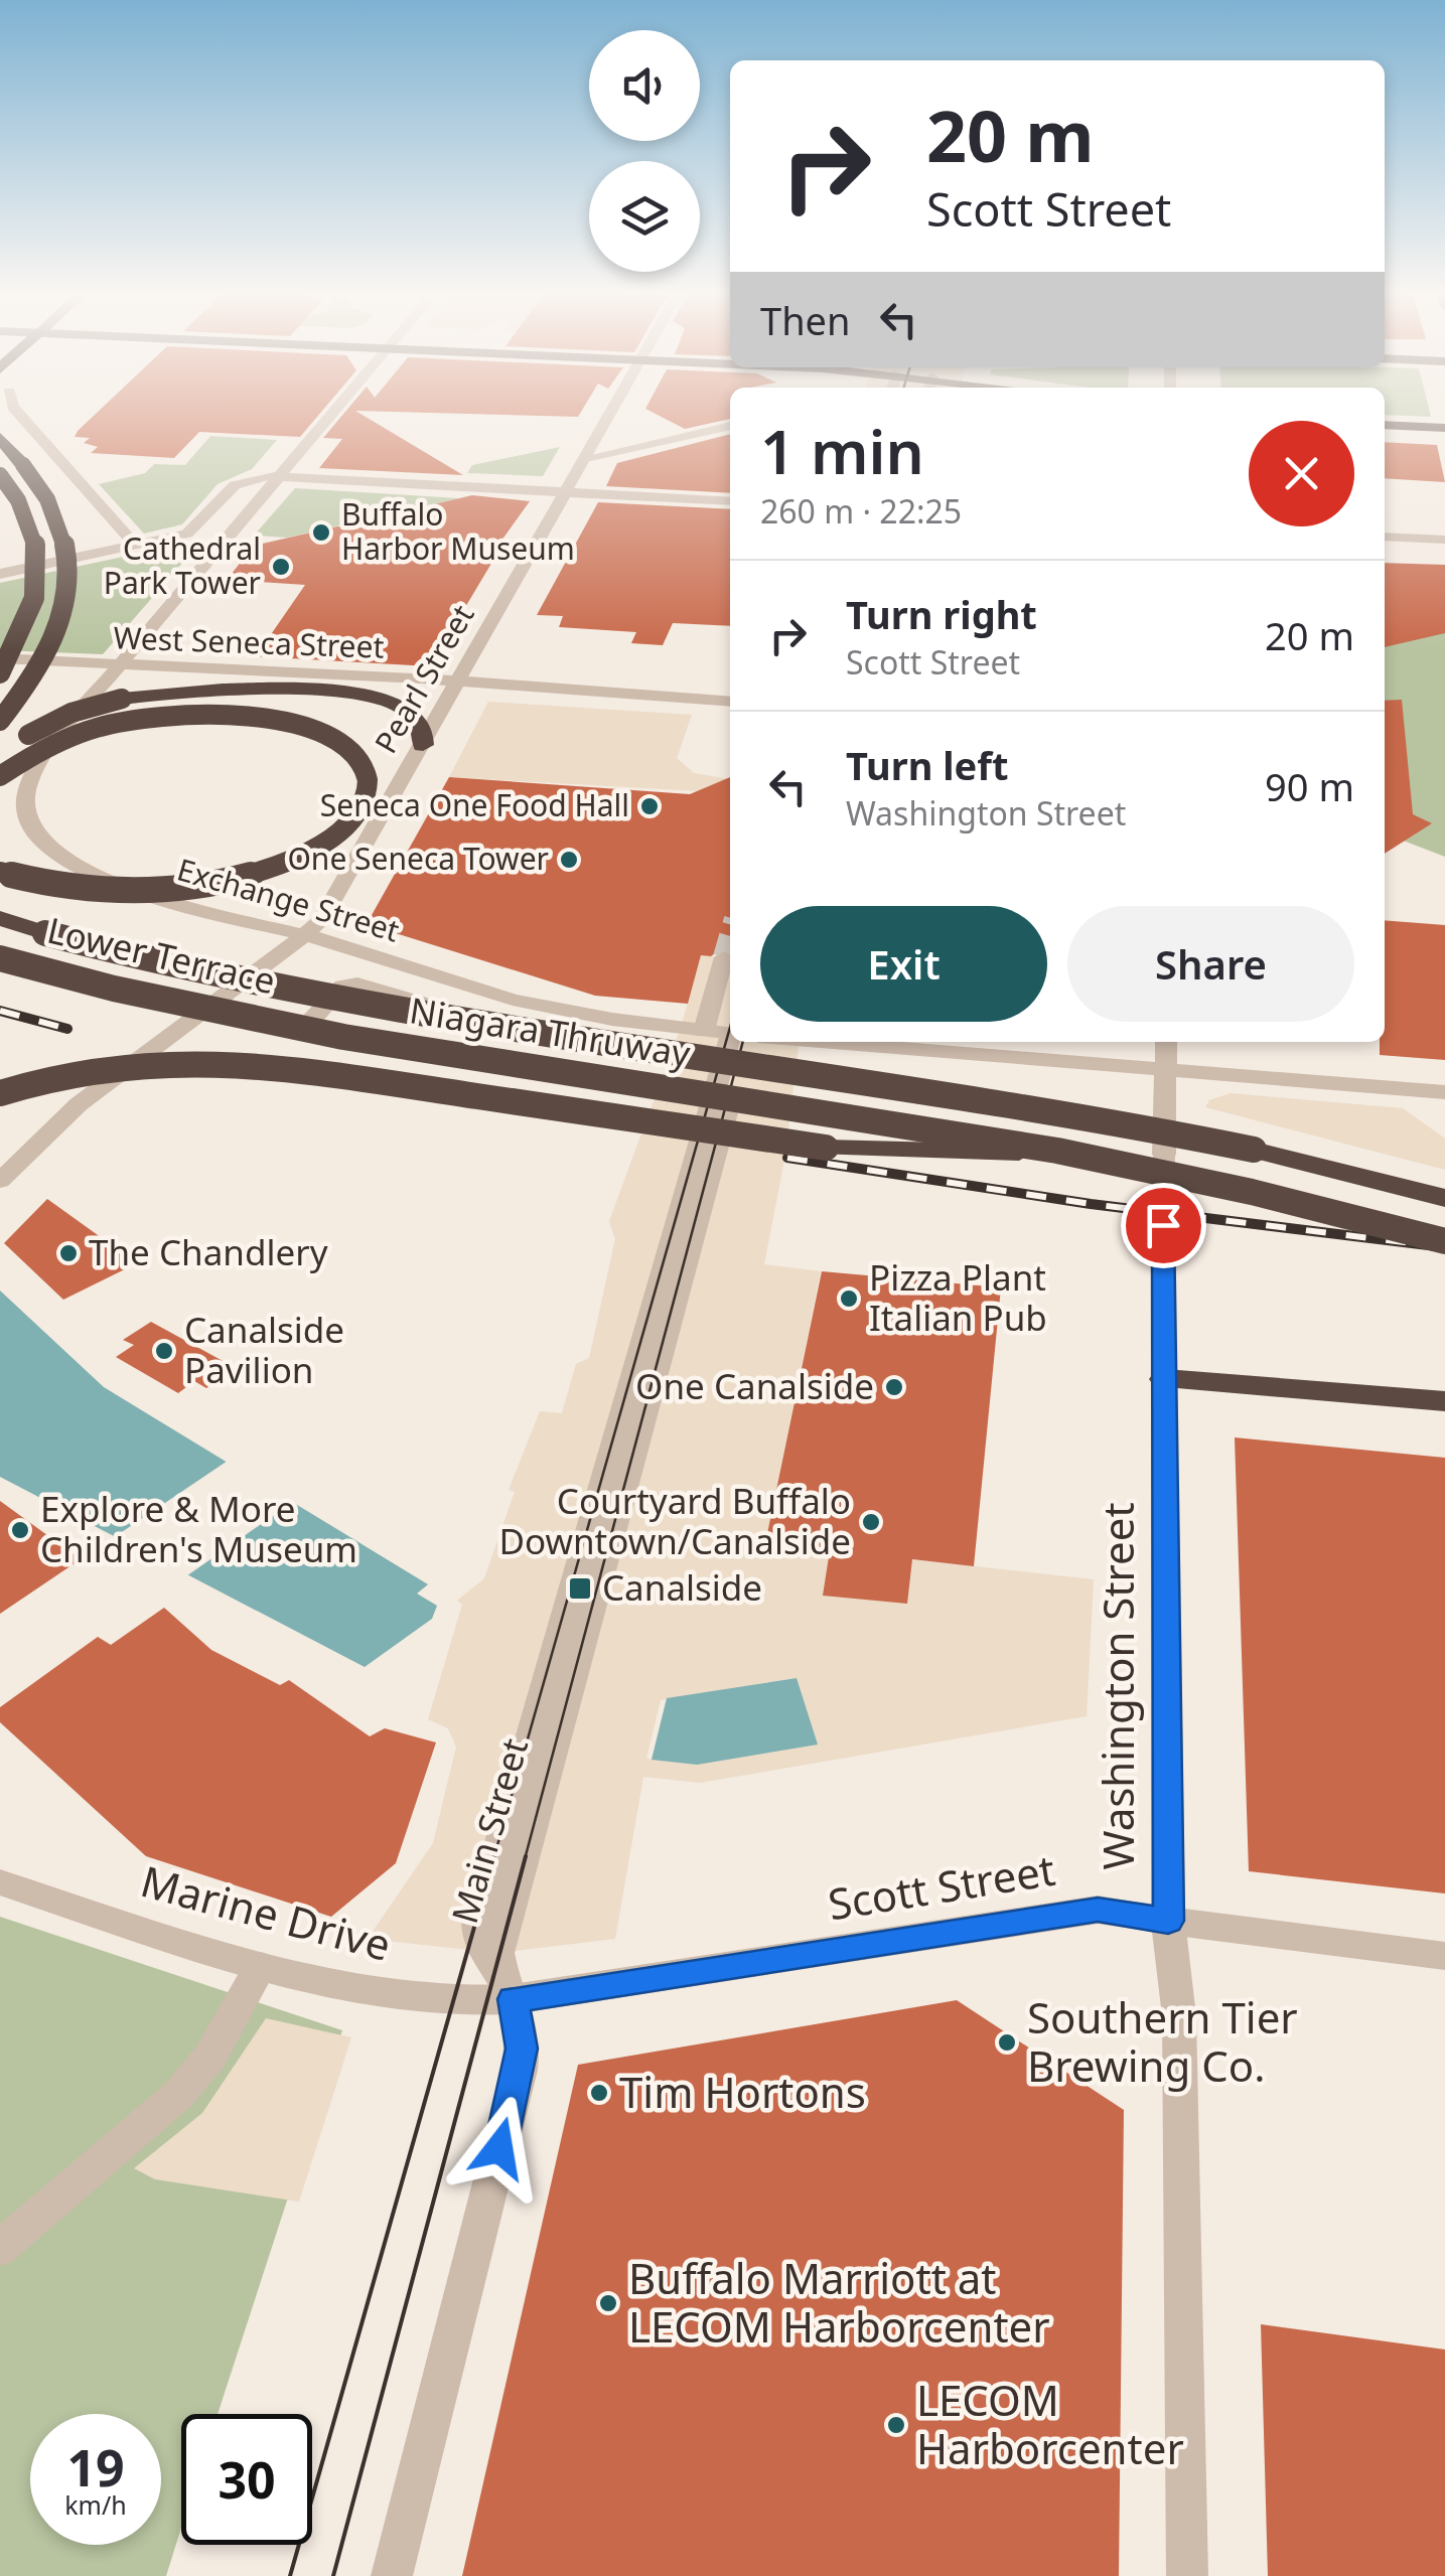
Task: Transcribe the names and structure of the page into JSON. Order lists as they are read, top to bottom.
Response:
{
  "streets": {
    "highway": ["Niagara Thruway"],
    "street": [
      "West Seneca Street",
      "Pearl Street",
      "Exchange Street",
      "Lower Terrace",
      "Washington Street",
      "Main Street",
      "Scott Street",
      "Marine Drive"
    ]
  },
  "crossings": [
    ["West Seneca Street", "Pearl Street"],
    ["West Seneca Street", "Exchange Street"],
    ["Pearl Street", "Exchange Street"],
    ["Pearl Street", "Lower Terrace"],
    ["Exchange Street", "Washington Street"],
    ["Washington Street", "Scott Street"],
    ["Main Street", "Scott Street"],
    ["Main Street", "Marine Drive"],
    ["Scott Street", "Marine Drive"]
  ],
  "places": {
    "other": [
      "Buffalo Harbor Museum",
      "Cathedral Park Tower",
      "Seneca One Food Hall",
      "One Seneca Tower",
      "The Chandlery",
      "Pizza Plant Italian Pub",
      "Canalside Pavilion",
      "One Canalside",
      "Courtyard Buffalo Downtown/Canalside",
      "Explore & More Children's Museum",
      "Southern Tier Brewing Co.",
      "Tim Hortons",
      "Buffalo Marriott at LECOM Harborcenter",
      "LECOM Harborcenter"
    ],
    "transit": ["Canalside"]
  },
  "page": {
    "turn": ["20 m", "Scott Street"],
    "then": "Then",
    "heading": ["1 min", "260 m · 22:25"],
    "list": [
      {
        "name": "Turn right",
        "note": "Scott Street",
        "value": "20 m"
      },
      {
        "name": "Turn left",
        "note": "Washington Street",
        "value": "90 m"
      }
    ],
    "buttons": ["Exit", "Share"],
    "speed": "19 km/h",
    "limit": "30"
  }
}
